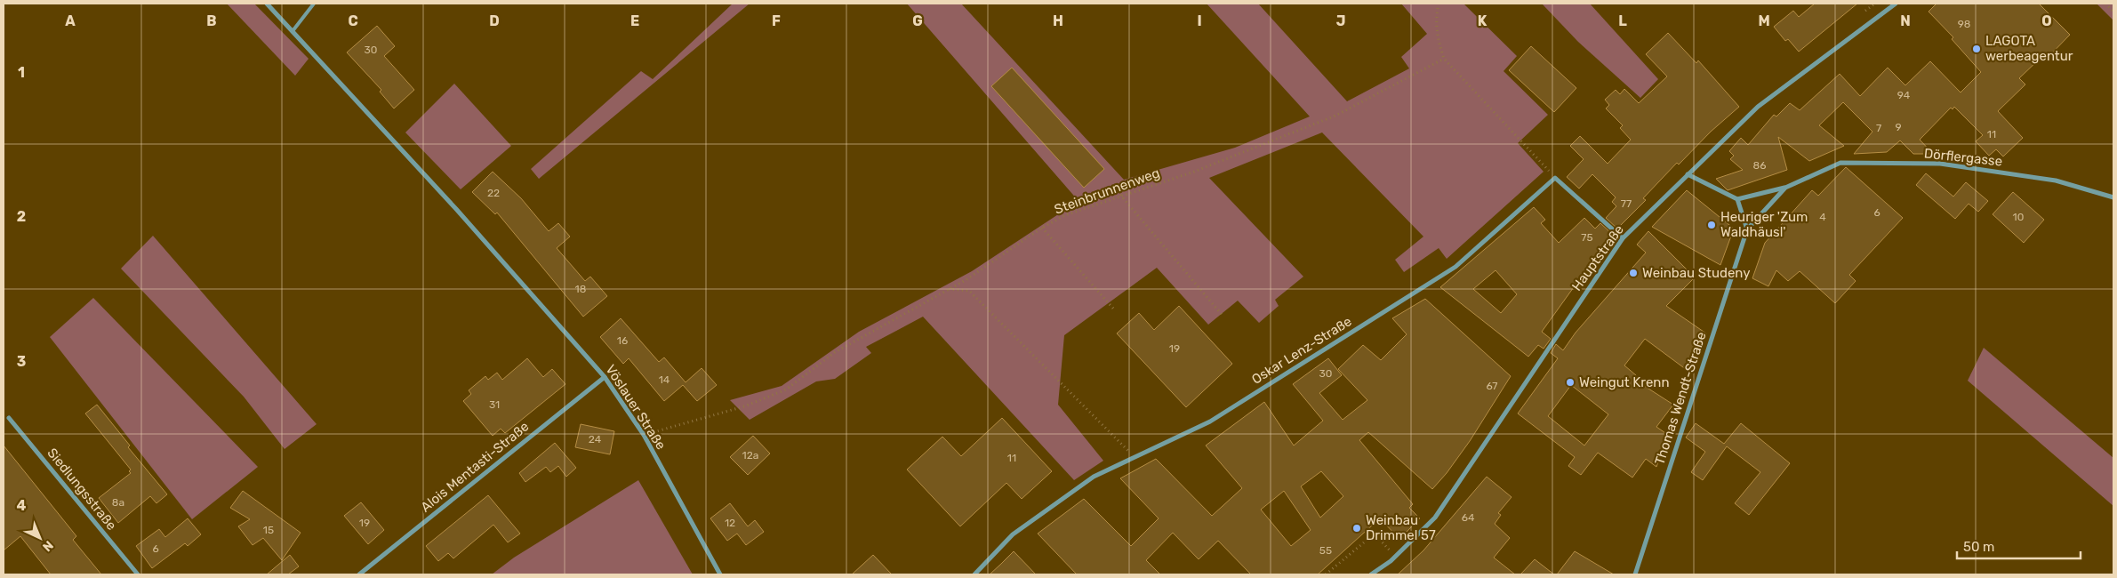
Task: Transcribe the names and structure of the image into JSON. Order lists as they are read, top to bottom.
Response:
{
  "streets": {
    "street": [
      "Dörflergasse",
      "Hauptstraße",
      "Oskar Lenz-Straße",
      "Thomas Wendt-Straße",
      "Vöslauer Straße",
      "Alois Mentasti-Straße",
      "Siedlungsstraße"
    ],
    "path": ["Steinbrunnenweg"]
  },
  "crossings": [
    ["Dörflergasse", "Thomas Wendt-Straße"],
    ["Steinbrunnenweg", "Vöslauer Straße"],
    ["Vöslauer Straße", "Alois Mentasti-Straße"]
  ],
  "places": [
    "LAGOTA werbeagentur",
    "Heuriger 'Zum Waldhäusl'",
    "Weinbau Studeny",
    "Weingut Krenn",
    "Weinbau Drimmel 57"
  ],
  "house_numbers": [
    "98",
    "30",
    "94",
    "9",
    "7",
    "11",
    "86",
    "22",
    "77",
    "6",
    "4",
    "10",
    "75",
    "18",
    "16",
    "19",
    "30",
    "14",
    "67",
    "31",
    "24",
    "12a",
    "11",
    "8a",
    "64",
    "19",
    "12",
    "15",
    "6",
    "55"
  ],
  "scale_bar": "50 m",
  "north": "bottom right",
  "grid": {
    "columns": [
      "A",
      "B",
      "C",
      "D",
      "E",
      "F",
      "G",
      "H",
      "I",
      "J",
      "K",
      "L",
      "M",
      "N",
      "O"
    ],
    "rows": [
      "1",
      "2",
      "3",
      "4"
    ]
  }
}
